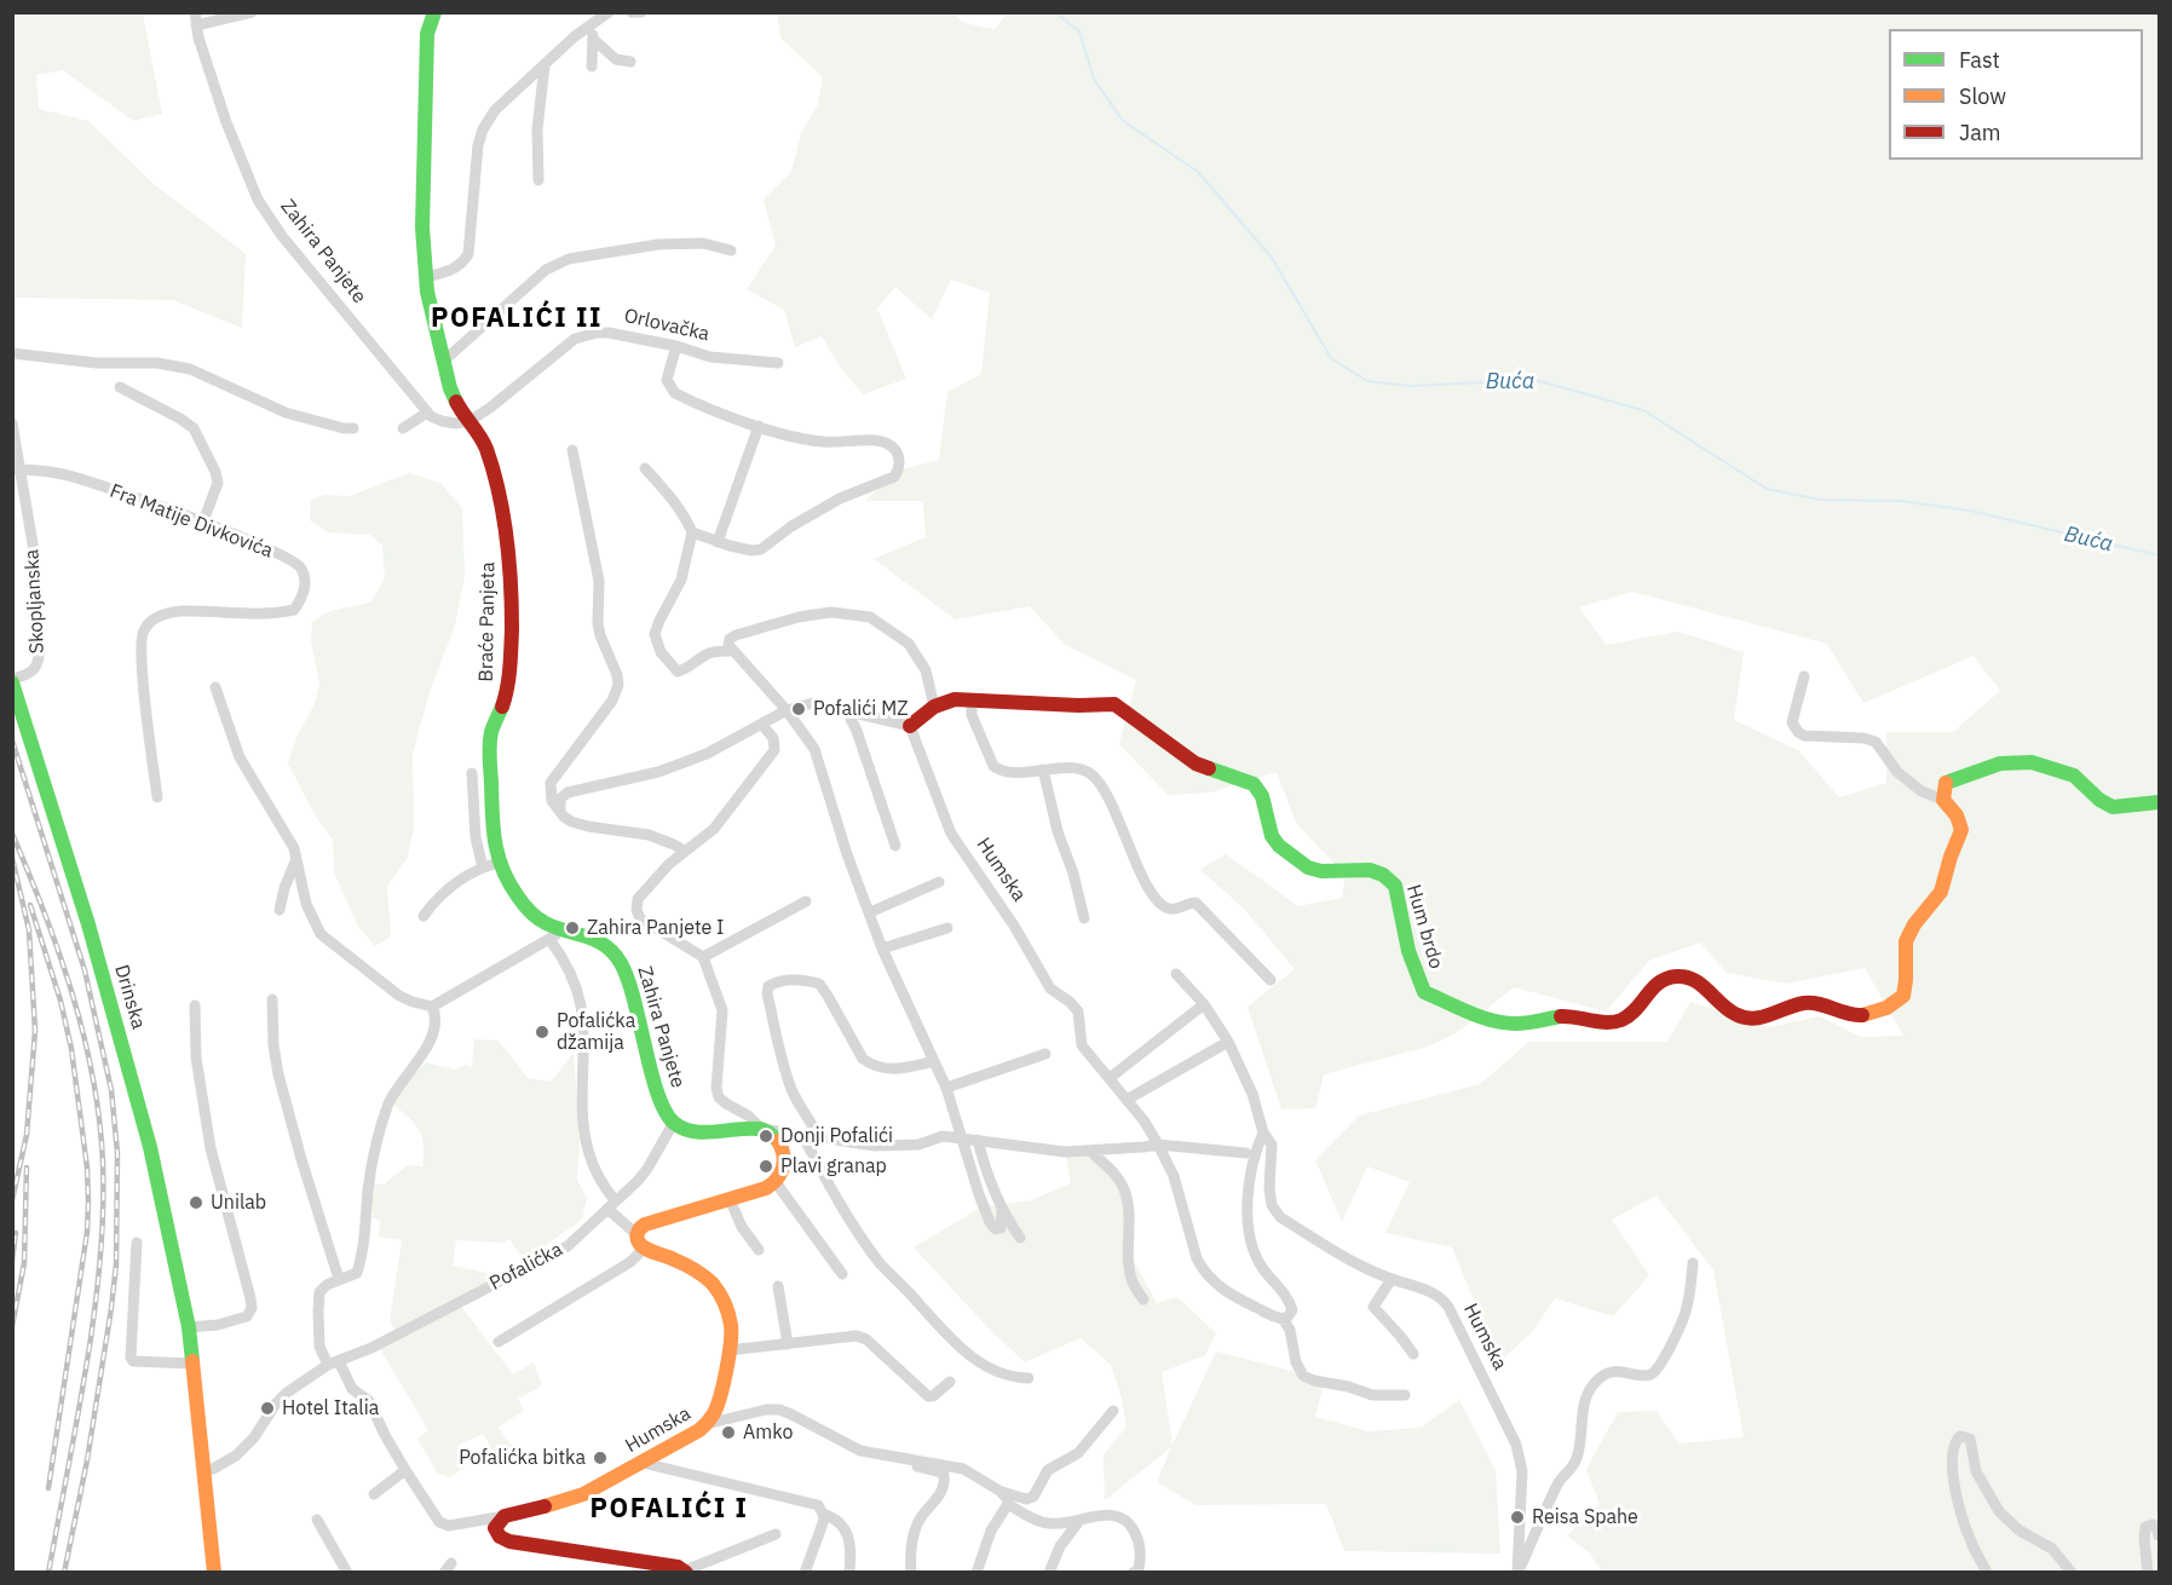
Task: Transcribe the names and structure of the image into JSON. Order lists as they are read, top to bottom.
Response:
{
  "streets": {
    "street": [
      "Zahira Panjete",
      "Orlovačka",
      "Fra Matije Divkovića",
      "Skopljanska",
      "Braće Panjeta",
      "Humska",
      "Hum brdo",
      "Drinska",
      "Pofalićka"
    ]
  },
  "crossings": [
    ["Zahira Panjete", "Braće Panjeta"],
    ["Zahira Panjete", "Pofalićka"],
    ["Orlovačka", "Braće Panjeta"],
    ["Fra Matije Divkovića", "Skopljanska"],
    ["Skopljanska", "Drinska"],
    ["Humska", "Hum brdo"],
    ["Drinska", "Pofalićka"]
  ],
  "districts": ["POFALIĆI II", "POFALIĆI I"],
  "water": ["Buća"],
  "places": [
    "Pofalići MZ",
    "Zahira Panjete I",
    "Pofalićka džamija",
    "Donji Pofalići",
    "Plavi granap",
    "Unilab",
    "Hotel Italia",
    "Amko",
    "Pofalićka bitka",
    "Reisa Spahe"
  ],
  "legend": ["Fast", "Slow", "Jam"]
}
